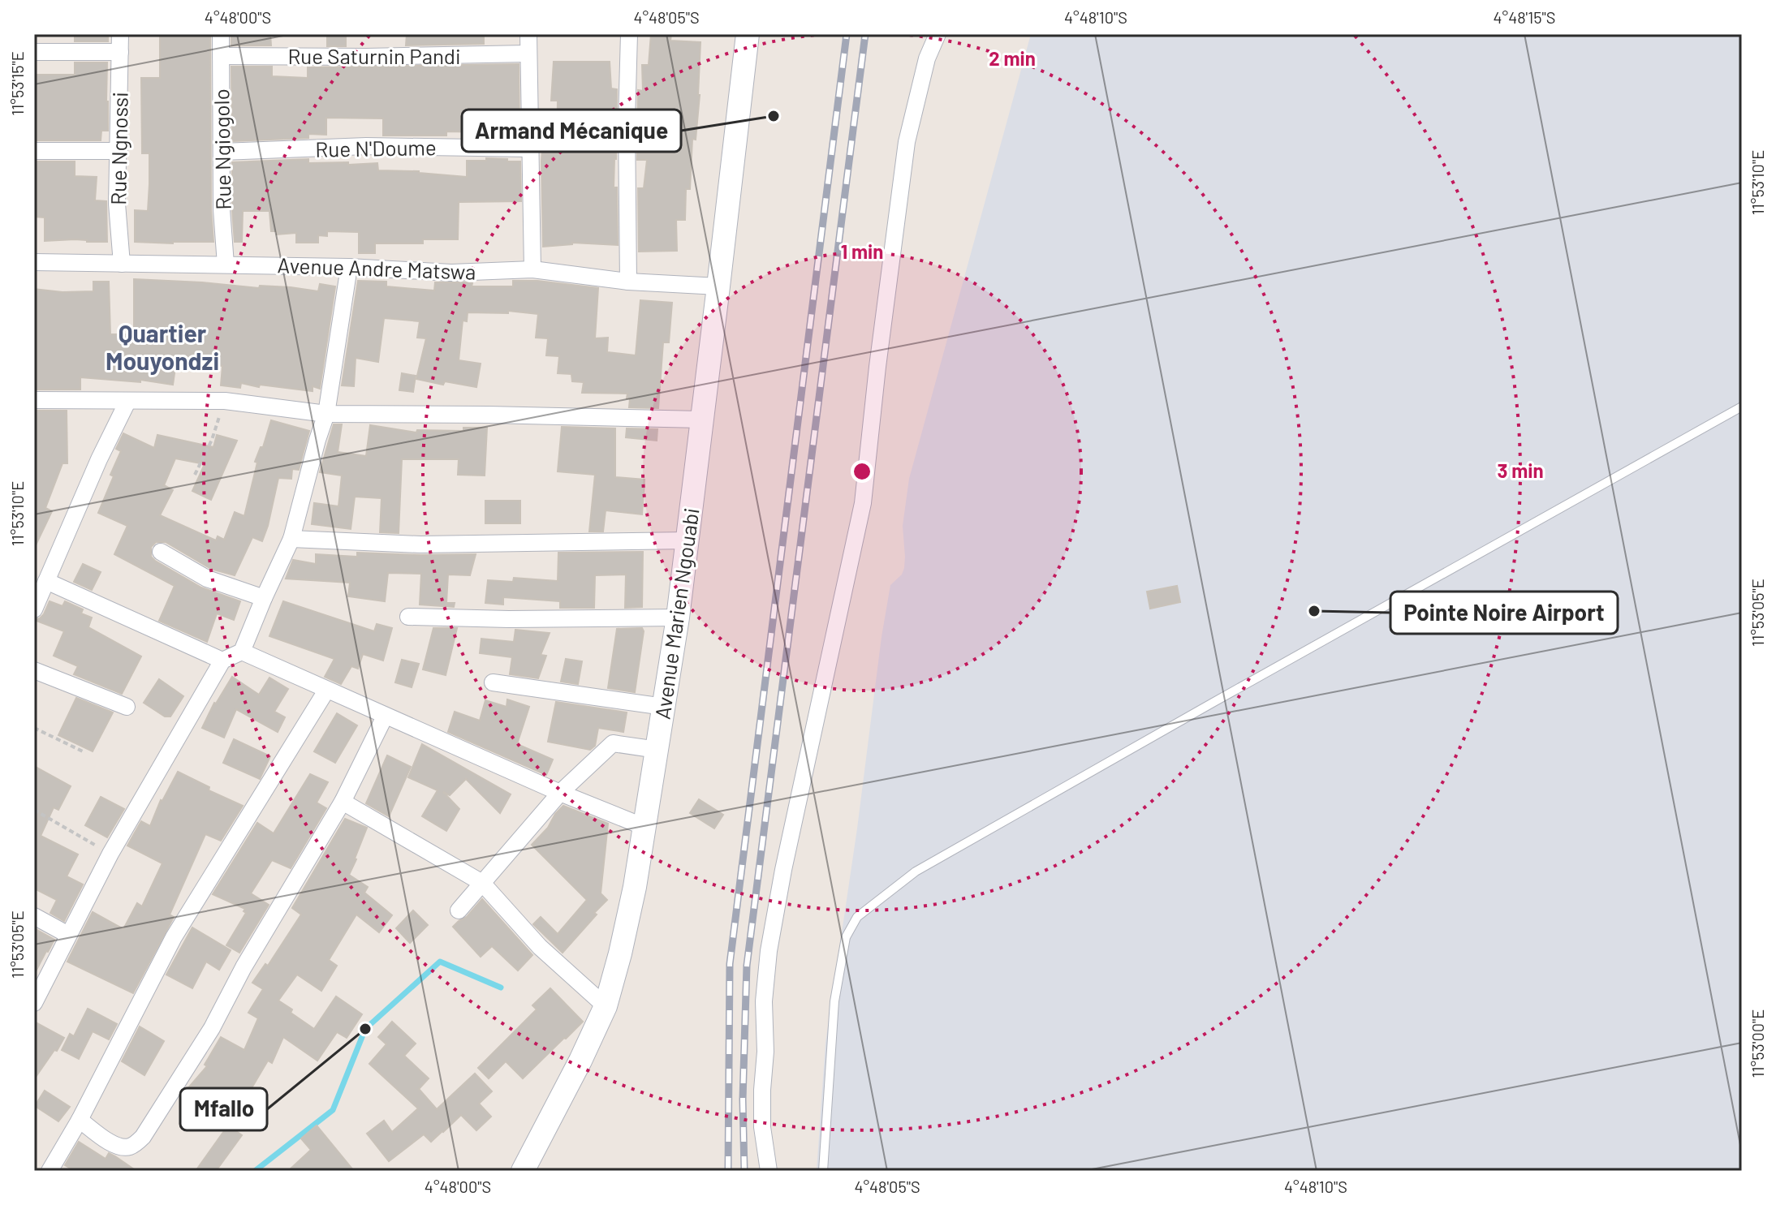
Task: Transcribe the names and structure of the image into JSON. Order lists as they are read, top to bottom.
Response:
{
  "streets": {
    "street": [
      "Rue Saturnin Pandi",
      "Rue N'Doume",
      "Rue Ngnossi",
      "Rue Ngiogolo",
      "Avenue Andre Matswa",
      "Avenue Marien Ngouabi"
    ]
  },
  "crossings": [
    ["Rue Saturnin Pandi", "Rue Ngiogolo"],
    ["Rue N'Doume", "Rue Ngiogolo"],
    ["Rue Ngnossi", "Avenue Andre Matswa"],
    ["Rue Ngiogolo", "Avenue Andre Matswa"],
    ["Avenue Andre Matswa", "Avenue Marien Ngouabi"]
  ],
  "districts": ["Quartier Mouyondzi"],
  "places": ["Armand Mécanique", "Pointe Noire Airport", "Mfallo"],
  "coordinates": [
    "4°48'00\"S",
    "4°48'05\"S",
    "4°48'10\"S",
    "4°48'15\"S",
    "11°53'15\"E",
    "11°53'10\"E",
    "11°53'05\"E",
    "11°53'00\"E"
  ],
  "rings": ["2 min", "1 min", "3 min"]
}
